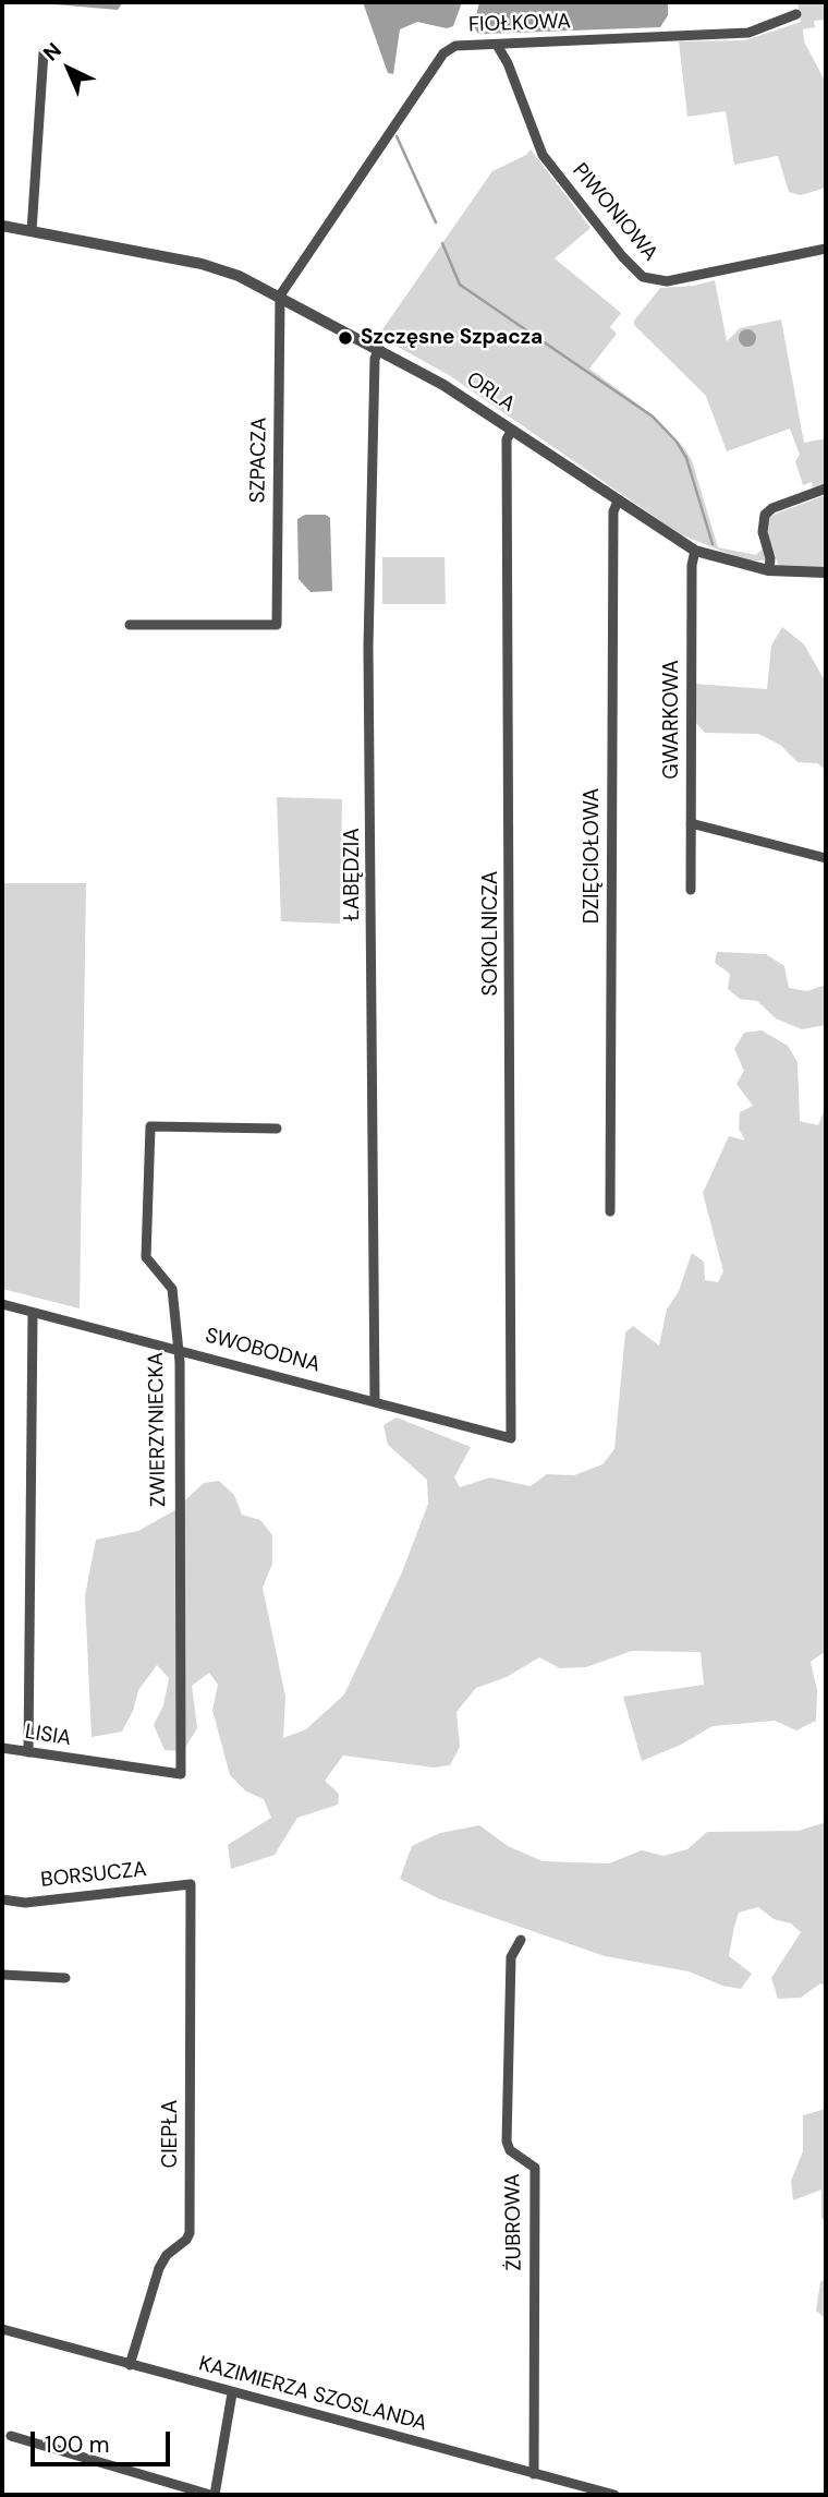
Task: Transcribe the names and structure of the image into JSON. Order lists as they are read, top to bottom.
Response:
{
  "streets": {
    "street": [
      "FIOŁKOWA",
      "PIWONIOWA",
      "ORLA",
      "SZPACZA",
      "GWARKOWA",
      "DZIĘCIOŁOWA",
      "ŁABĘDZIA",
      "SOKOLNICZA",
      "SWOBODNA",
      "ZWIERZYNIECKA",
      "LISIA",
      "BORSUCZA",
      "CIEPŁA",
      "ŻUBROWA",
      "KAZIMIERZA SZOSLANDA"
    ]
  },
  "crossings": [
    ["FIOŁKOWA", "PIWONIOWA"],
    ["FIOŁKOWA", "ORLA"],
    ["FIOŁKOWA", "SZPACZA"],
    ["ORLA", "SZPACZA"],
    ["ORLA", "GWARKOWA"],
    ["ORLA", "DZIĘCIOŁOWA"],
    ["ORLA", "ŁABĘDZIA"],
    ["ORLA", "SOKOLNICZA"],
    ["ŁABĘDZIA", "SWOBODNA"],
    ["SOKOLNICZA", "SWOBODNA"],
    ["SWOBODNA", "ZWIERZYNIECKA"],
    ["ZWIERZYNIECKA", "LISIA"],
    ["BORSUCZA", "CIEPŁA"],
    ["CIEPŁA", "KAZIMIERZA SZOSLANDA"],
    ["ŻUBROWA", "KAZIMIERZA SZOSLANDA"]
  ],
  "places": ["Szczęsne Szpacza"],
  "scale_bar": "100 m",
  "north": "top left"
}
